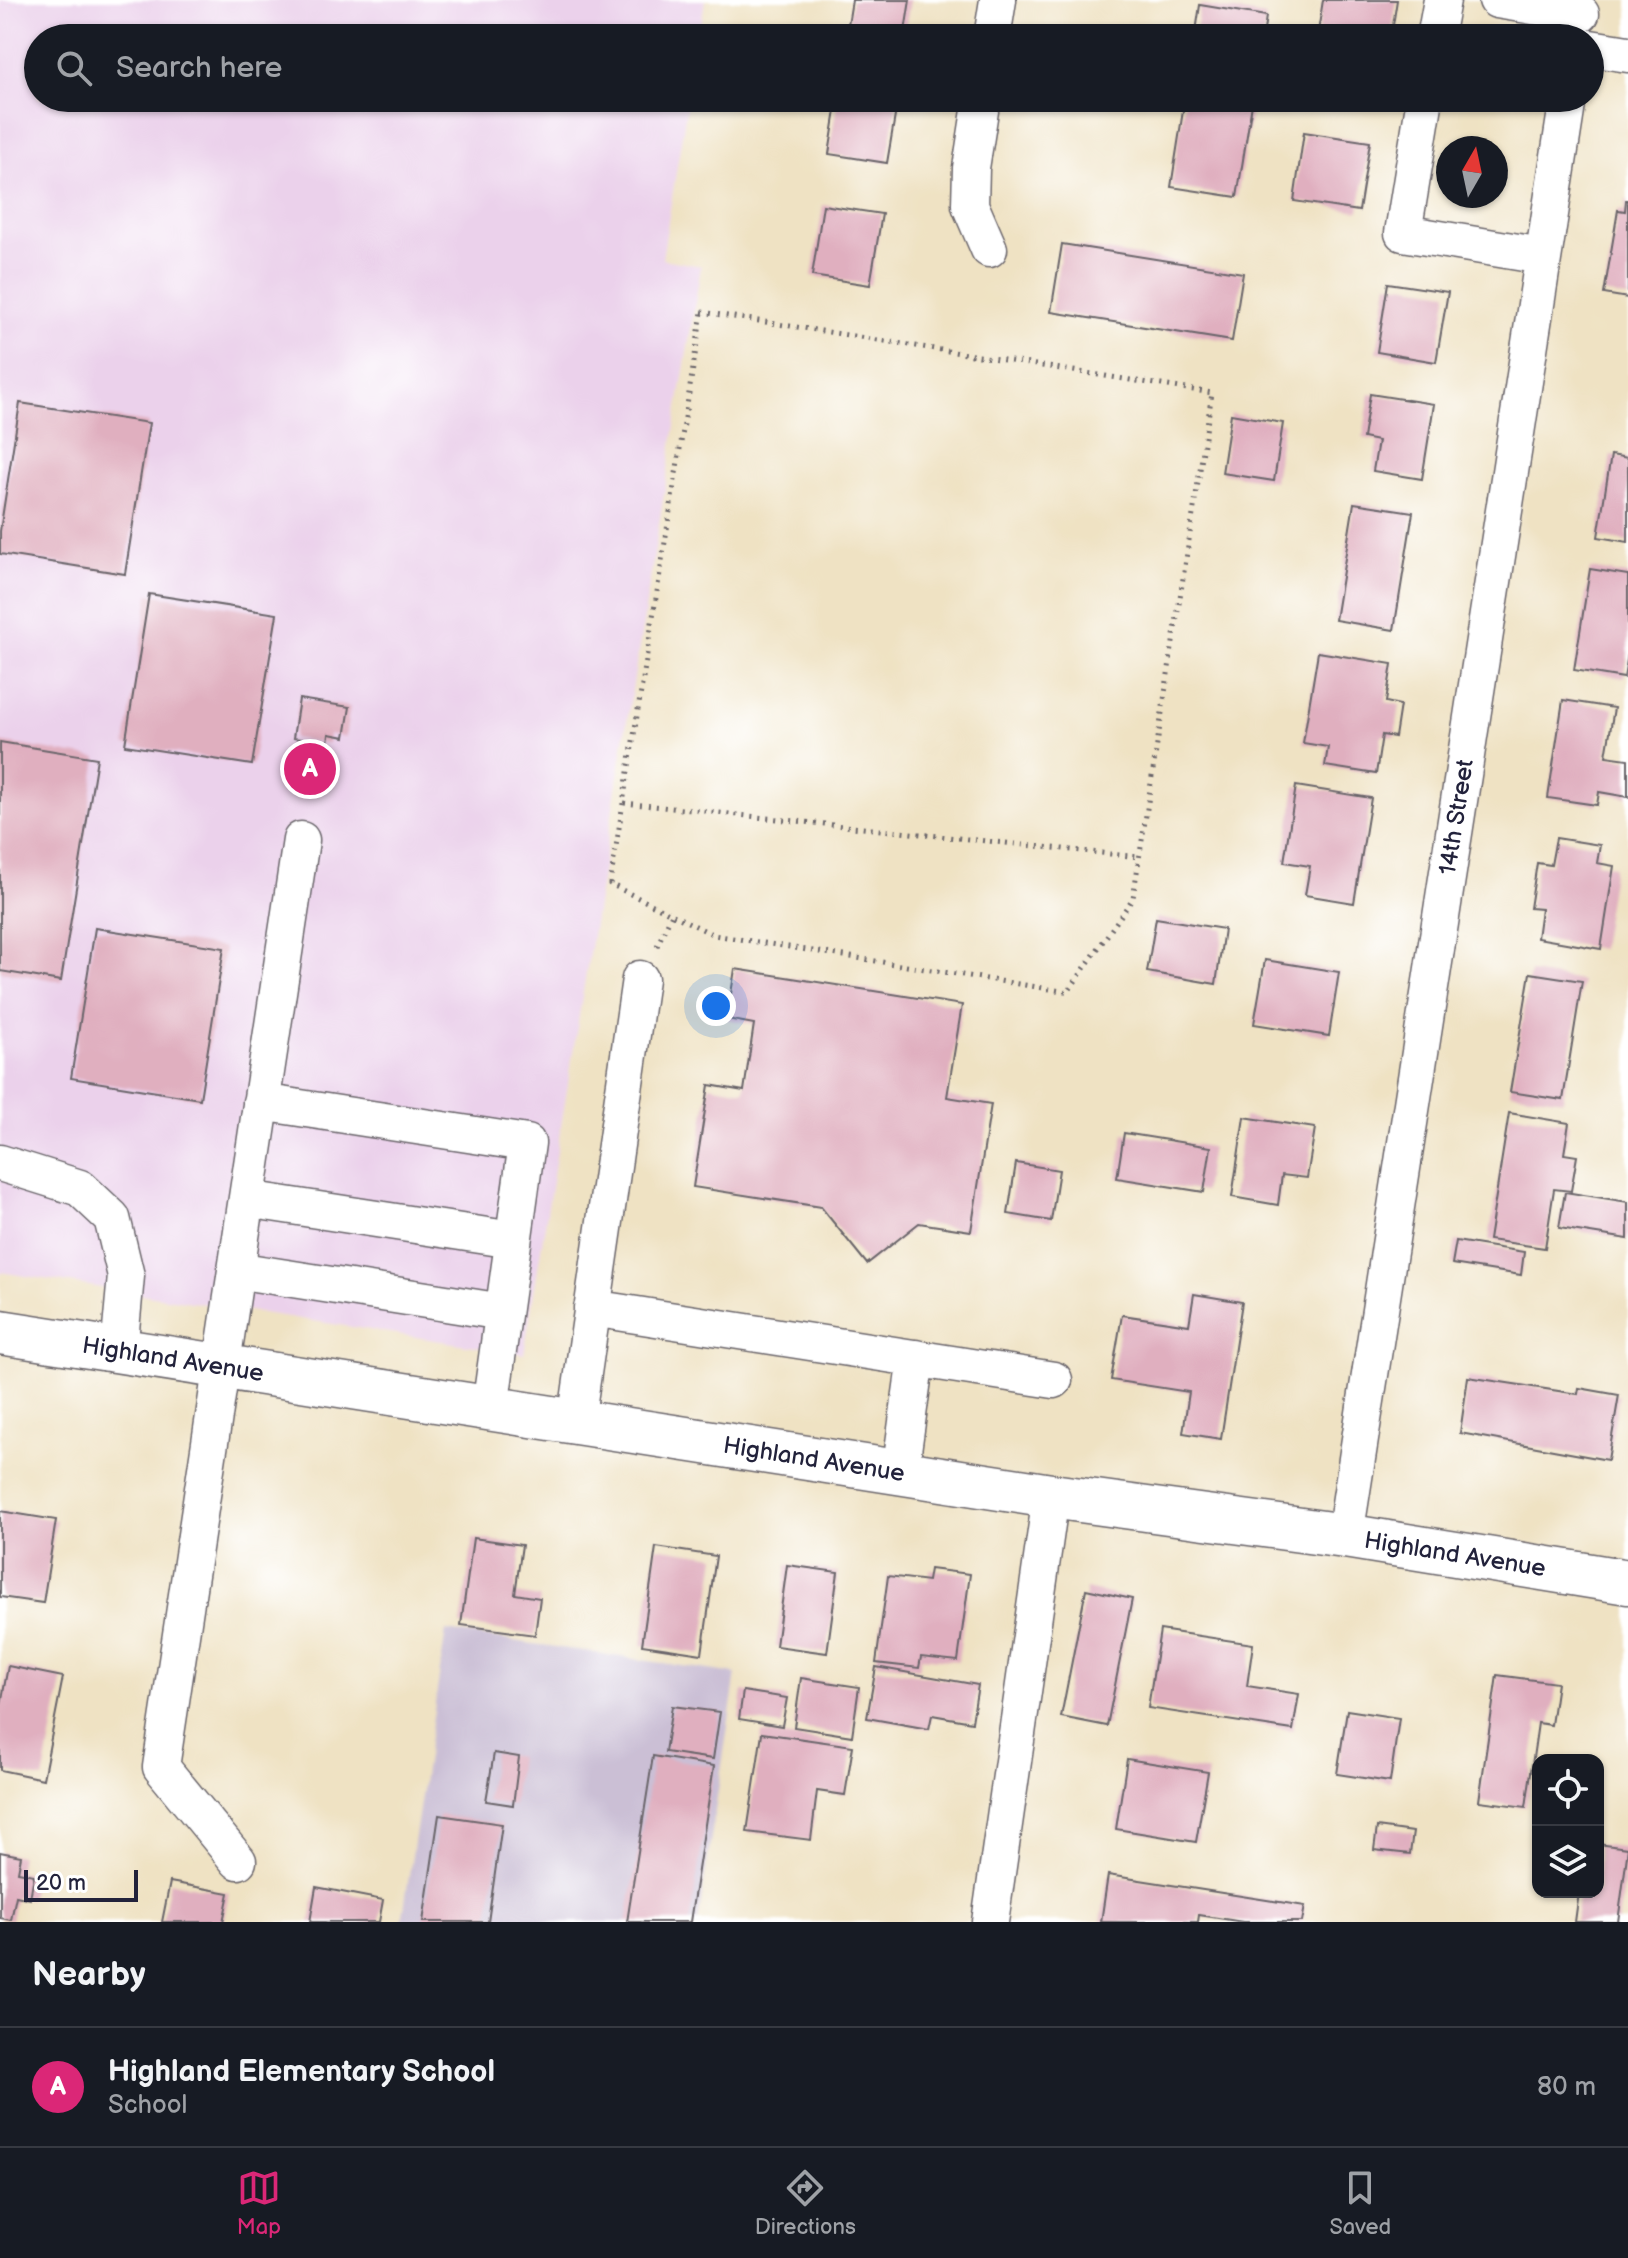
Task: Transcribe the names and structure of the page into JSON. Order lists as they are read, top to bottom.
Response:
{
  "streets": {
    "main road": ["Highland Avenue"],
    "street": ["14th Street"]
  },
  "crossings": [
    ["14th Street", "Highland Avenue"]
  ],
  "scale_bar": "20 m",
  "north": "top",
  "page": {
    "search": "Search here",
    "pins": "A",
    "scale": "20 m",
    "heading": "Nearby",
    "list": [
      {
        "mark": "A",
        "name": "Highland Elementary School",
        "note": "School",
        "value": "80 m"
      }
    ],
    "nav": ["Map", "Directions", "Saved"]
  }
}
